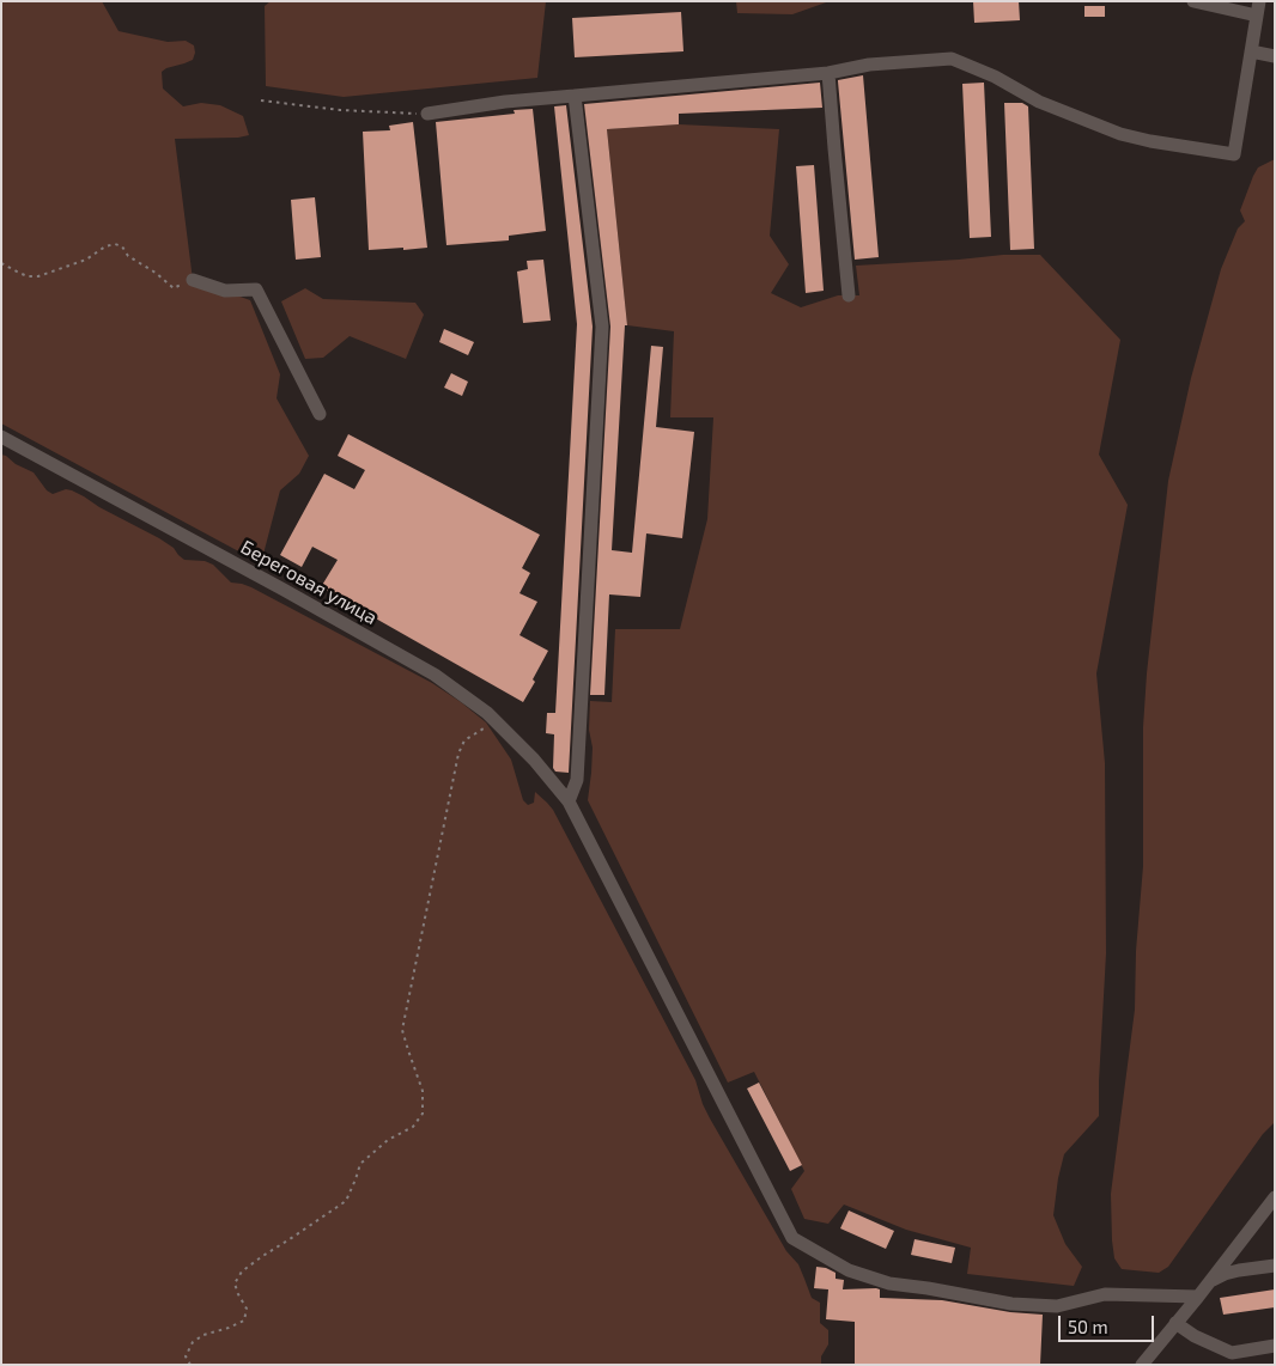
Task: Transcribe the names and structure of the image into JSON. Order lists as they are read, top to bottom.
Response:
{
  "streets": {
    "street": ["Береговая улица"]
  },
  "scale_bar": "50 m"
}
